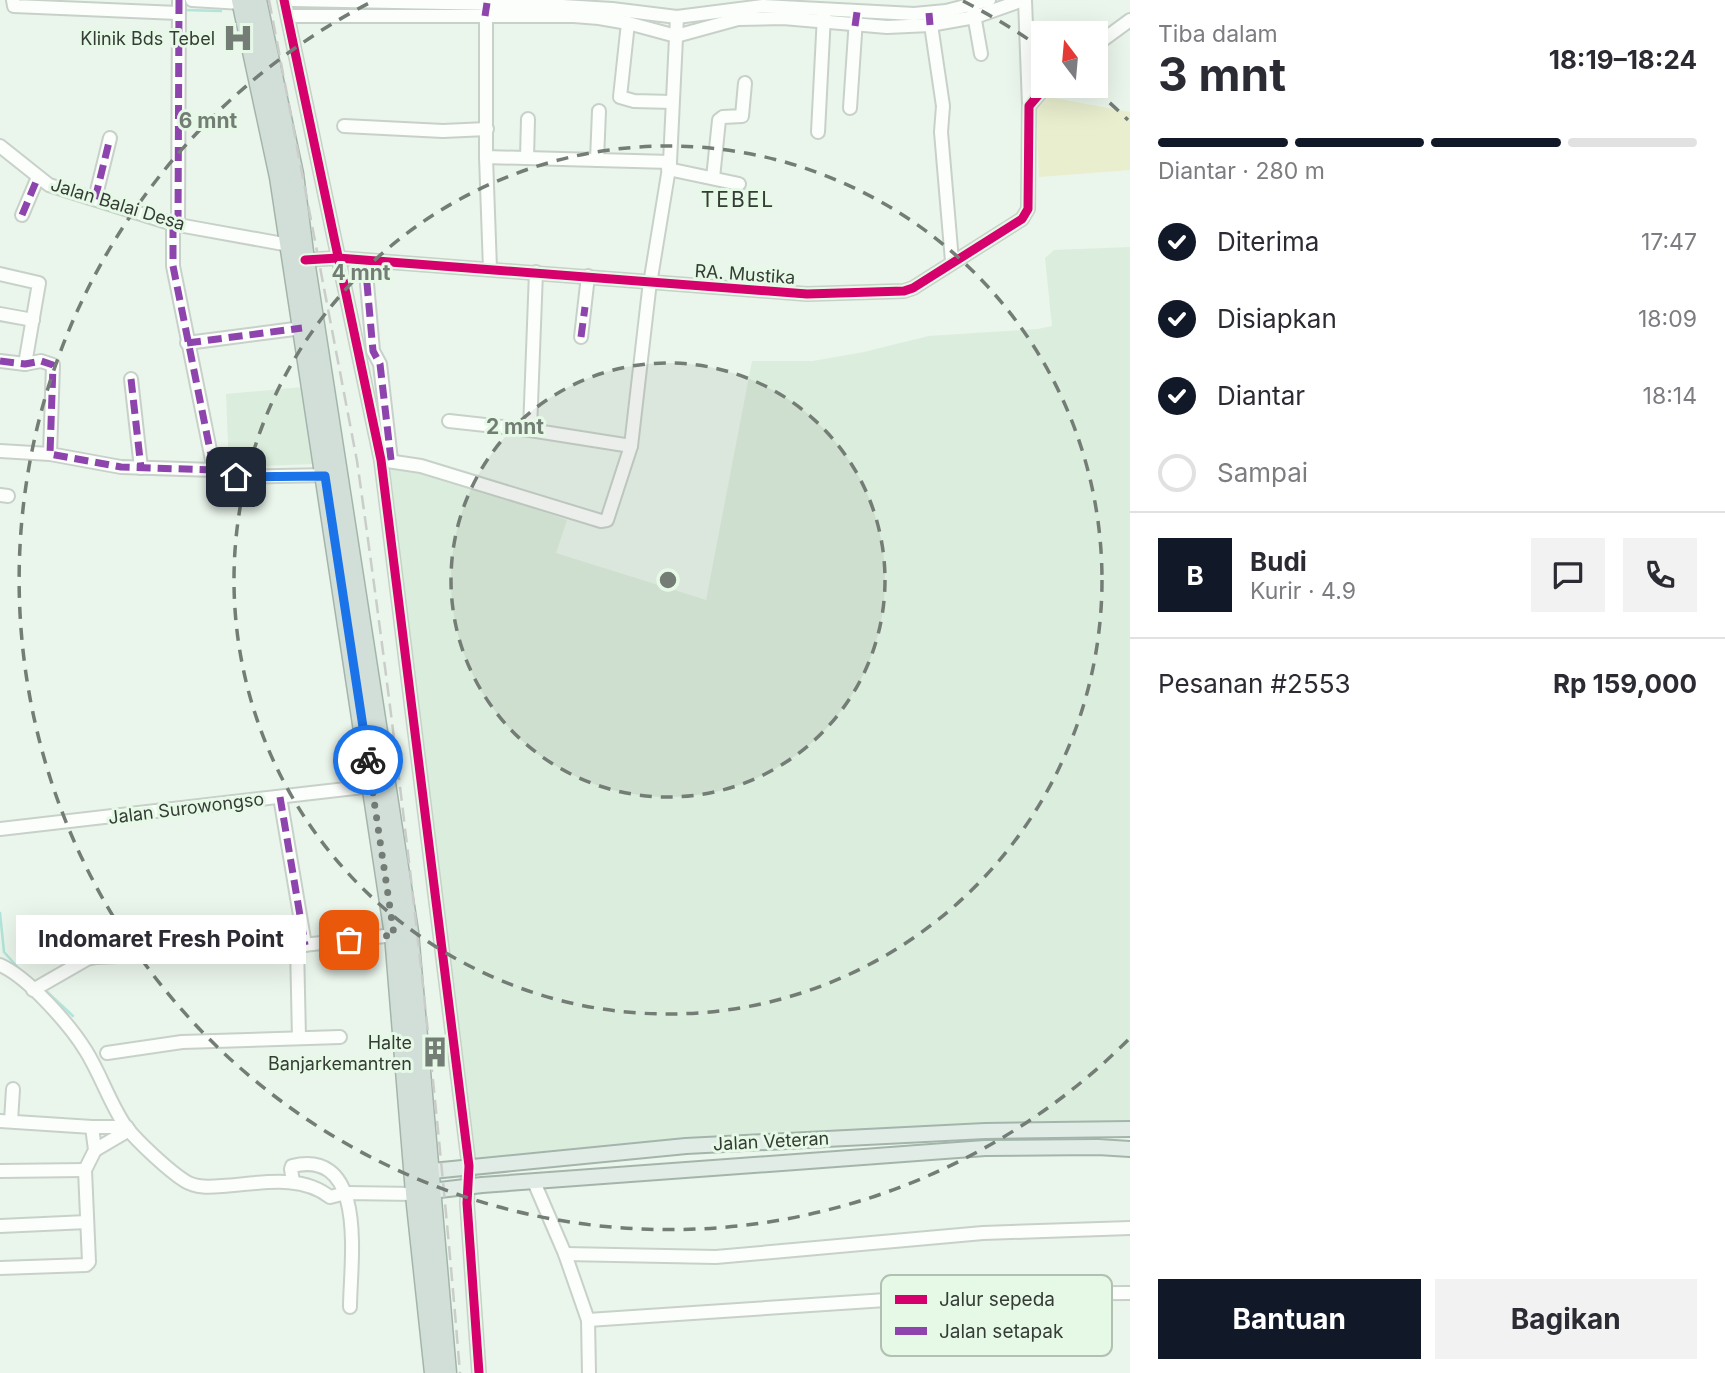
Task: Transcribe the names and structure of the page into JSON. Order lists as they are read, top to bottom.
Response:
{
  "streets": {
    "main road": ["Jalan Veteran"],
    "street": ["Jalan Balai Desa", "RA. Mustika", "Jalan Surowongso"]
  },
  "districts": ["TEBEL"],
  "places": {
    "hospital": ["Klinik Bds Tebel"],
    "other": ["Indomaret Fresh Point"],
    "building": ["Halte Banjarkemantren"]
  },
  "legend": ["Jalur sepeda", "Jalan setapak"],
  "north": "top",
  "page": {
    "heading": ["3 mnt", "Tiba dalam", "18:19–18:24"],
    "panel": [
      "Budi",
      "Kurir · 4.9",
      "Pesanan #2553",
      "Rp 159,000"
    ],
    "bar": "Diantar · 280 m",
    "list": [
      ["Diterima", "17:47"],
      ["Disiapkan", "18:09"],
      ["Diantar", "18:14"],
      "Sampai"
    ],
    "round": "B",
    "bubble": "Indomaret Fresh Point",
    "buttons": ["Bantuan", "Bagikan"]
  },
  "rings": ["6 mnt", "4 mnt", "2 mnt"]
}
